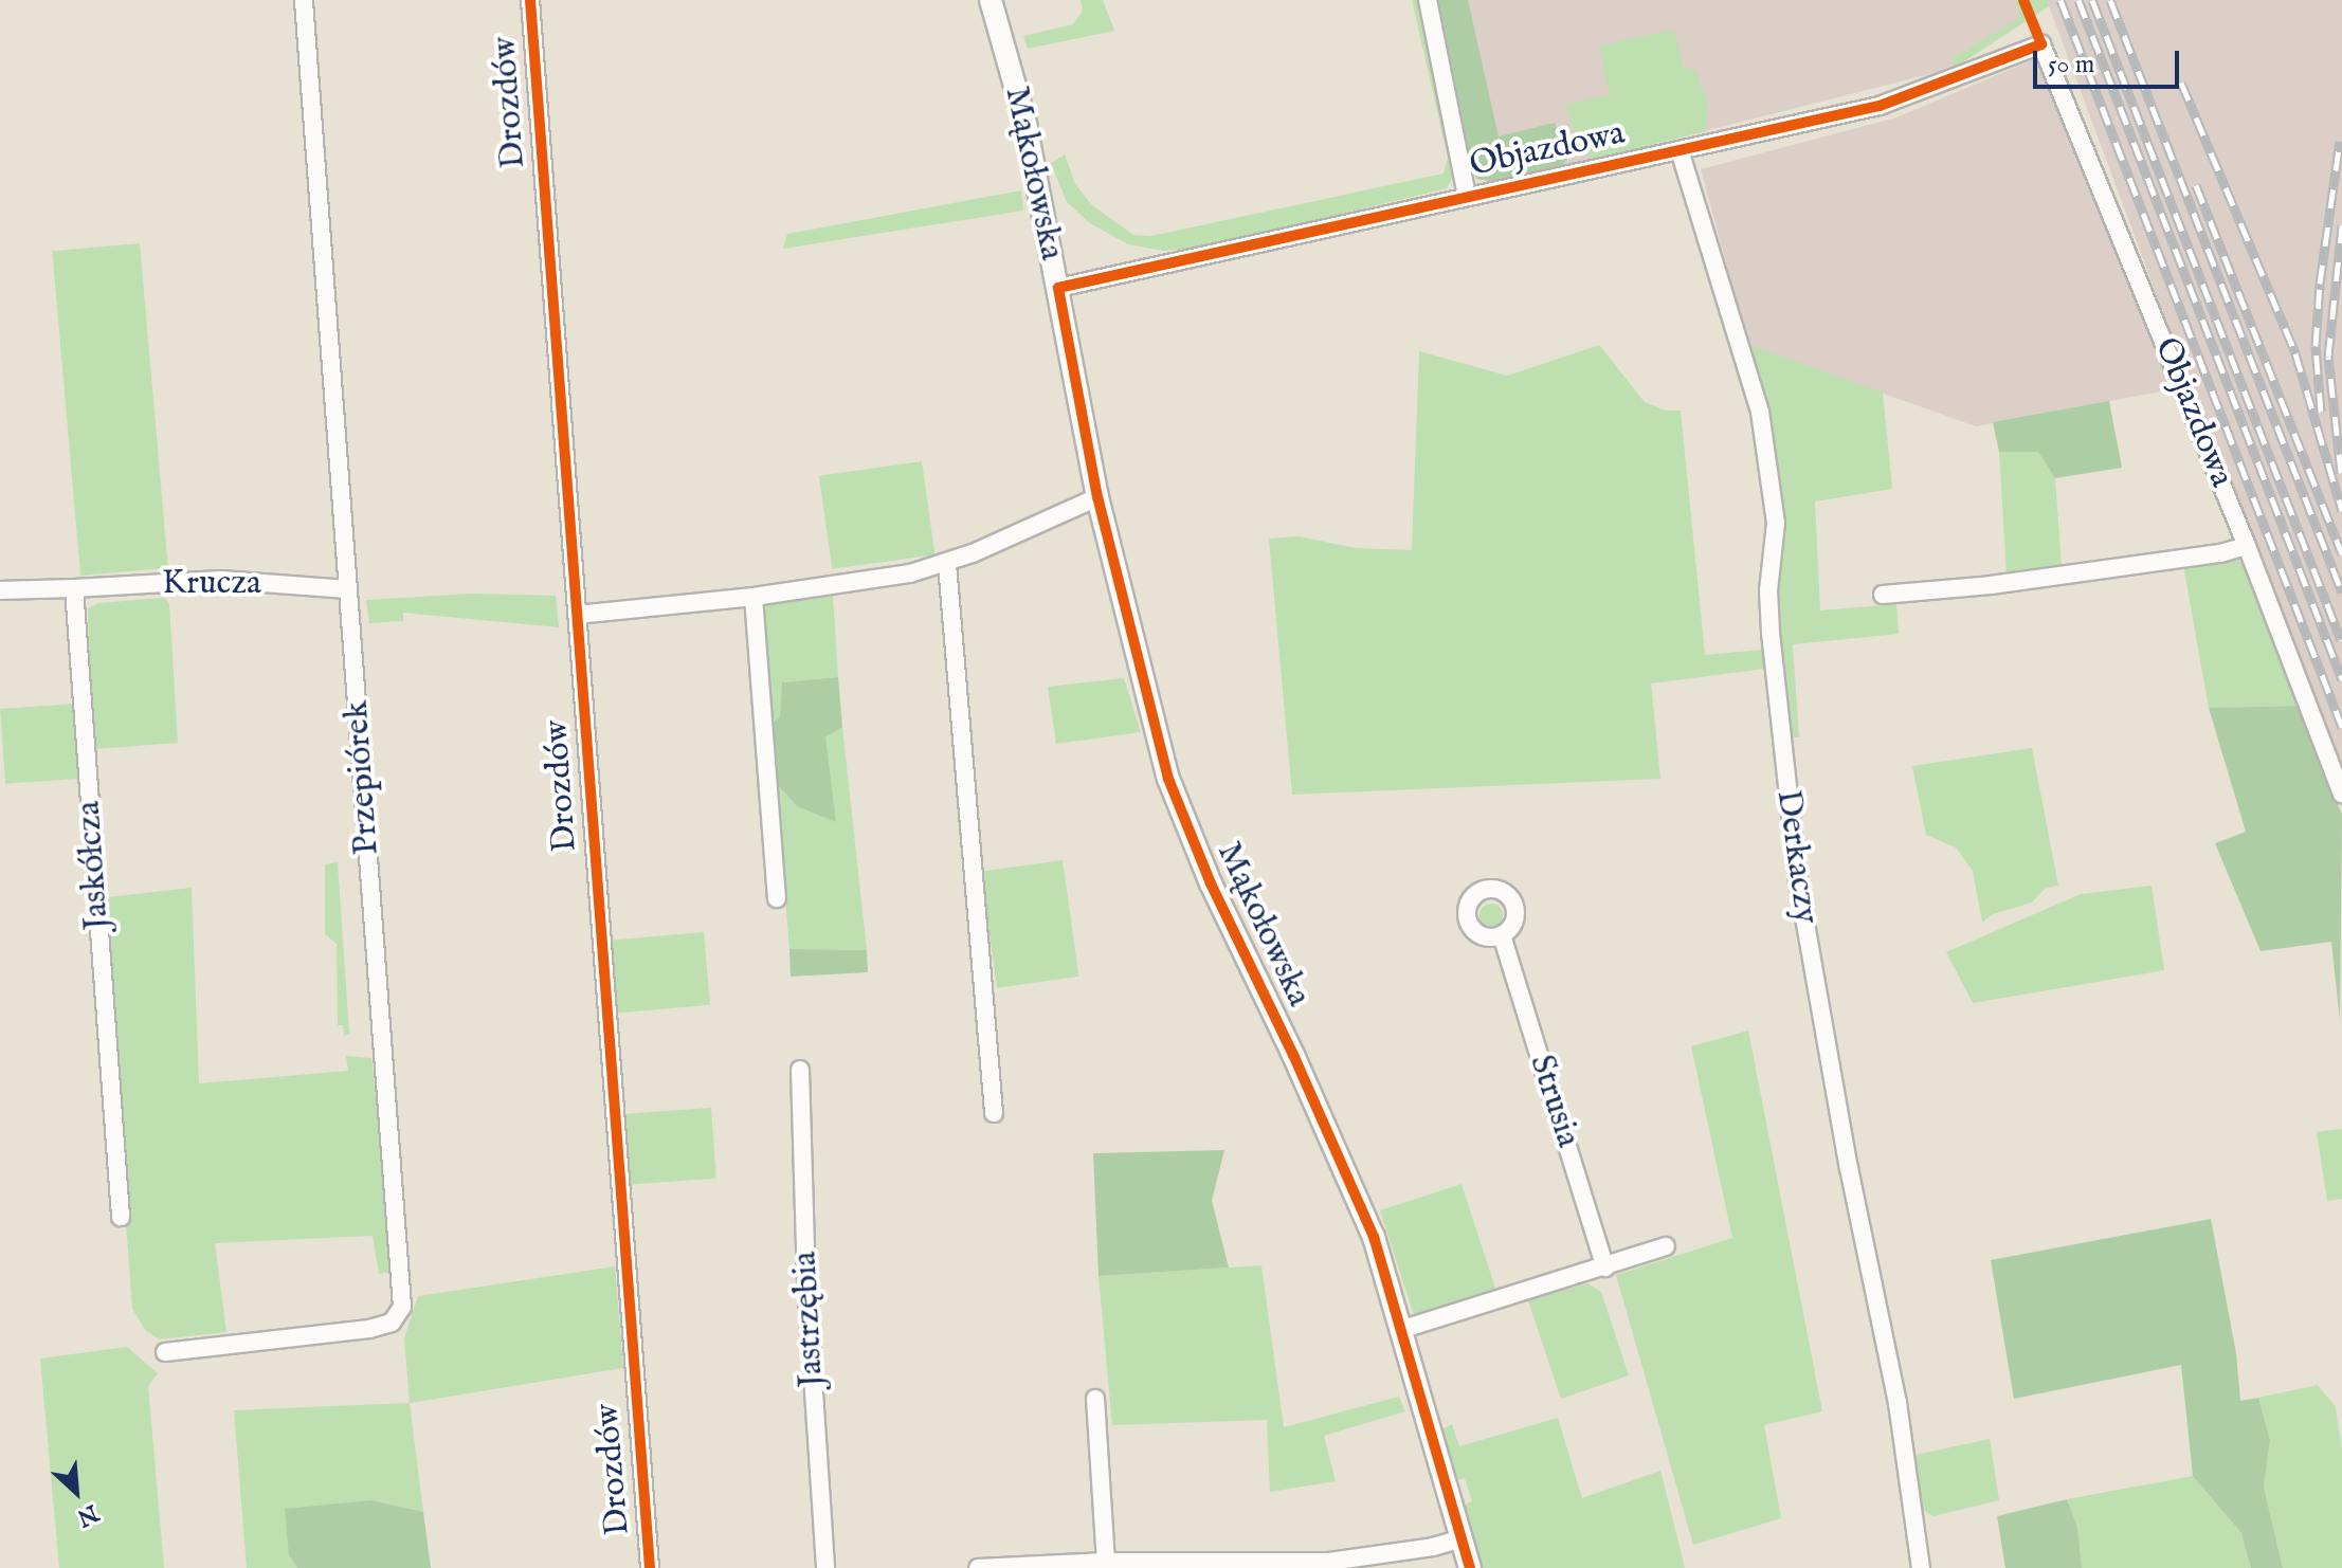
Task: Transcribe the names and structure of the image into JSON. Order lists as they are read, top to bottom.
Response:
{
  "streets": {
    "street": [
      "Drozdów",
      "Objazdowa",
      "Mąkołowska",
      "Krucza",
      "Przepiórek",
      "Derkaczy",
      "Jaskółcza",
      "Strusia",
      "Jastrzębia"
    ]
  },
  "crossings": [
    ["Objazdowa", "Mąkołowska"],
    ["Objazdowa", "Derkaczy"],
    ["Krucza", "Przepiórek"],
    ["Krucza", "Jaskółcza"]
  ],
  "scale_bar": "50 m",
  "north": "bottom right"
}
